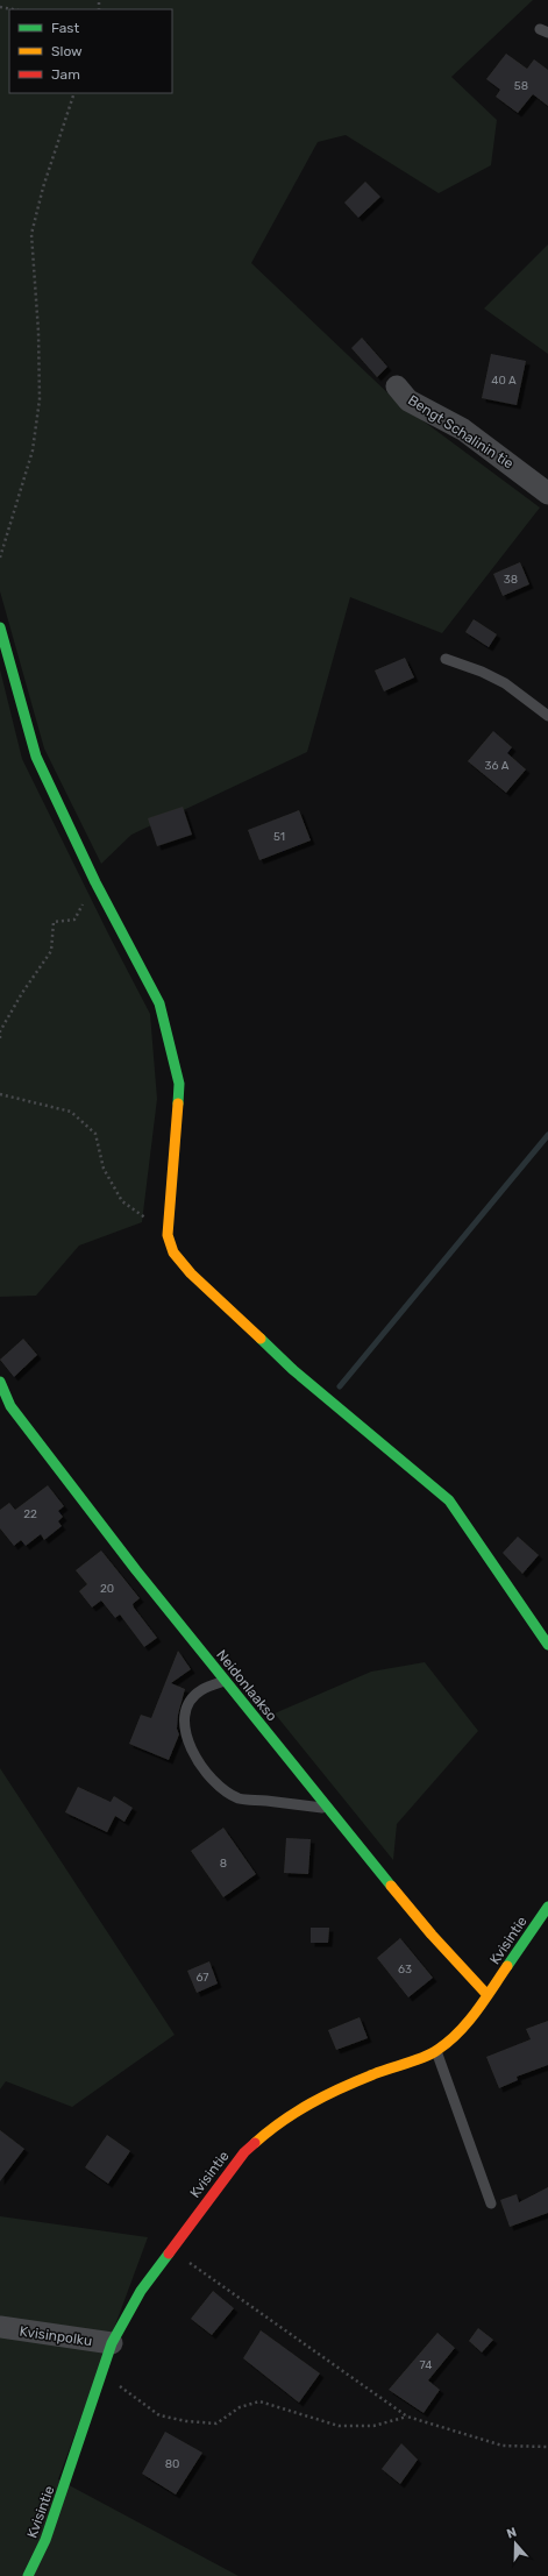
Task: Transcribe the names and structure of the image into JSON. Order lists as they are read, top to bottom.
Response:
{
  "streets": {
    "street": [
      "Bengt Schalinin tie",
      "Neidonlaakso",
      "Kvisintie",
      "Kvisinpolku"
    ]
  },
  "crossings": [
    ["Neidonlaakso", "Kvisintie"],
    ["Kvisintie", "Kvisinpolku"]
  ],
  "house_numbers": [
    "58",
    "40 A",
    "38",
    "36 A",
    "51",
    "22",
    "20",
    "8",
    "63",
    "67",
    "74",
    "80"
  ],
  "legend": ["Fast", "Slow", "Jam"],
  "north": "top"
}
